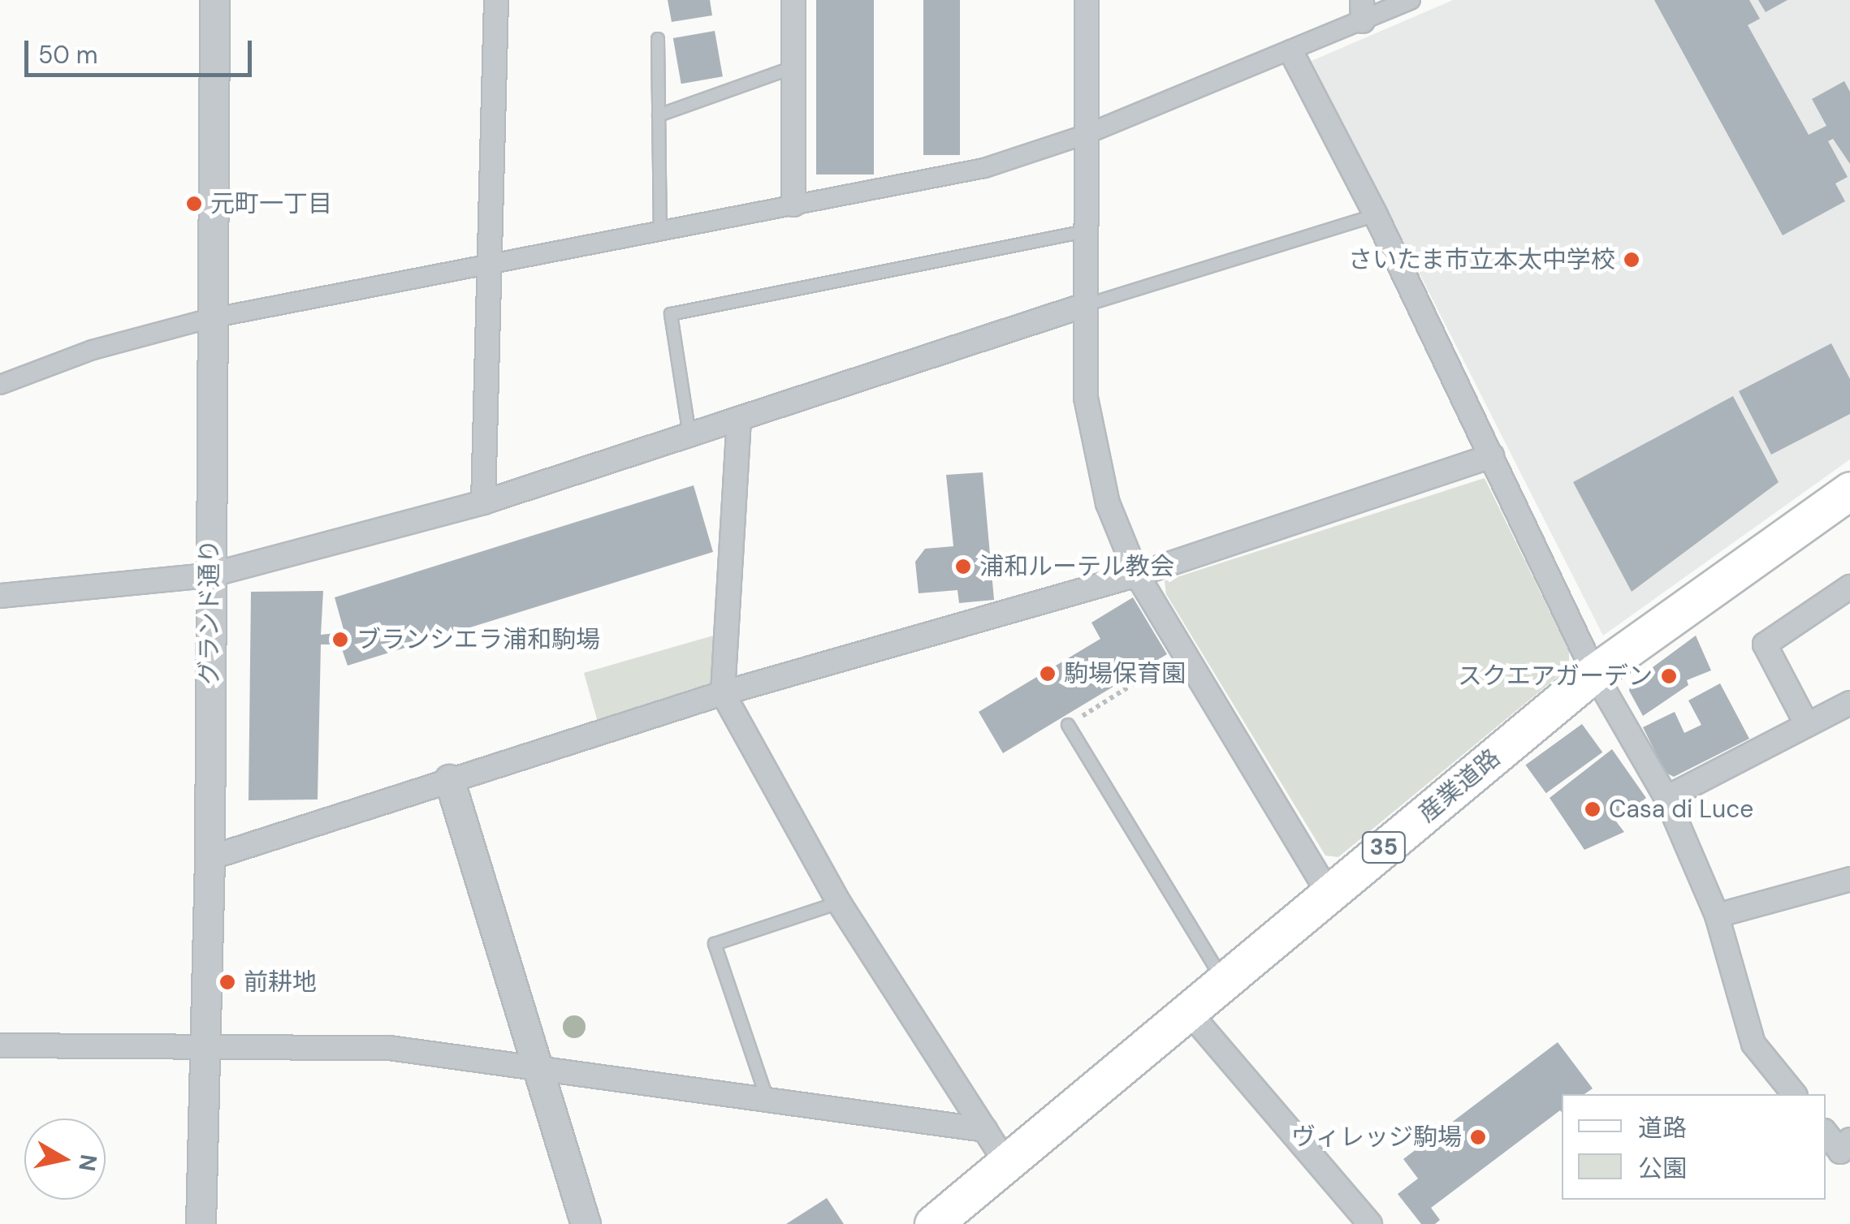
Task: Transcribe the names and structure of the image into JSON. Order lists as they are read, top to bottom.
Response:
{
  "streets": {
    "main road": ["産業道路", "35"],
    "street": ["グランド通り"]
  },
  "places": [
    "元町一丁目",
    "さいたま市立本太中学校",
    "浦和ルーテル教会",
    "ブランシエラ浦和駒場",
    "駒場保育園",
    "スクエアガーデン",
    "Casa di Luce",
    "前耕地",
    "ヴィレッジ駒場"
  ],
  "legend": ["道路", "公園"],
  "scale_bar": "50 m",
  "north": "right"
}
